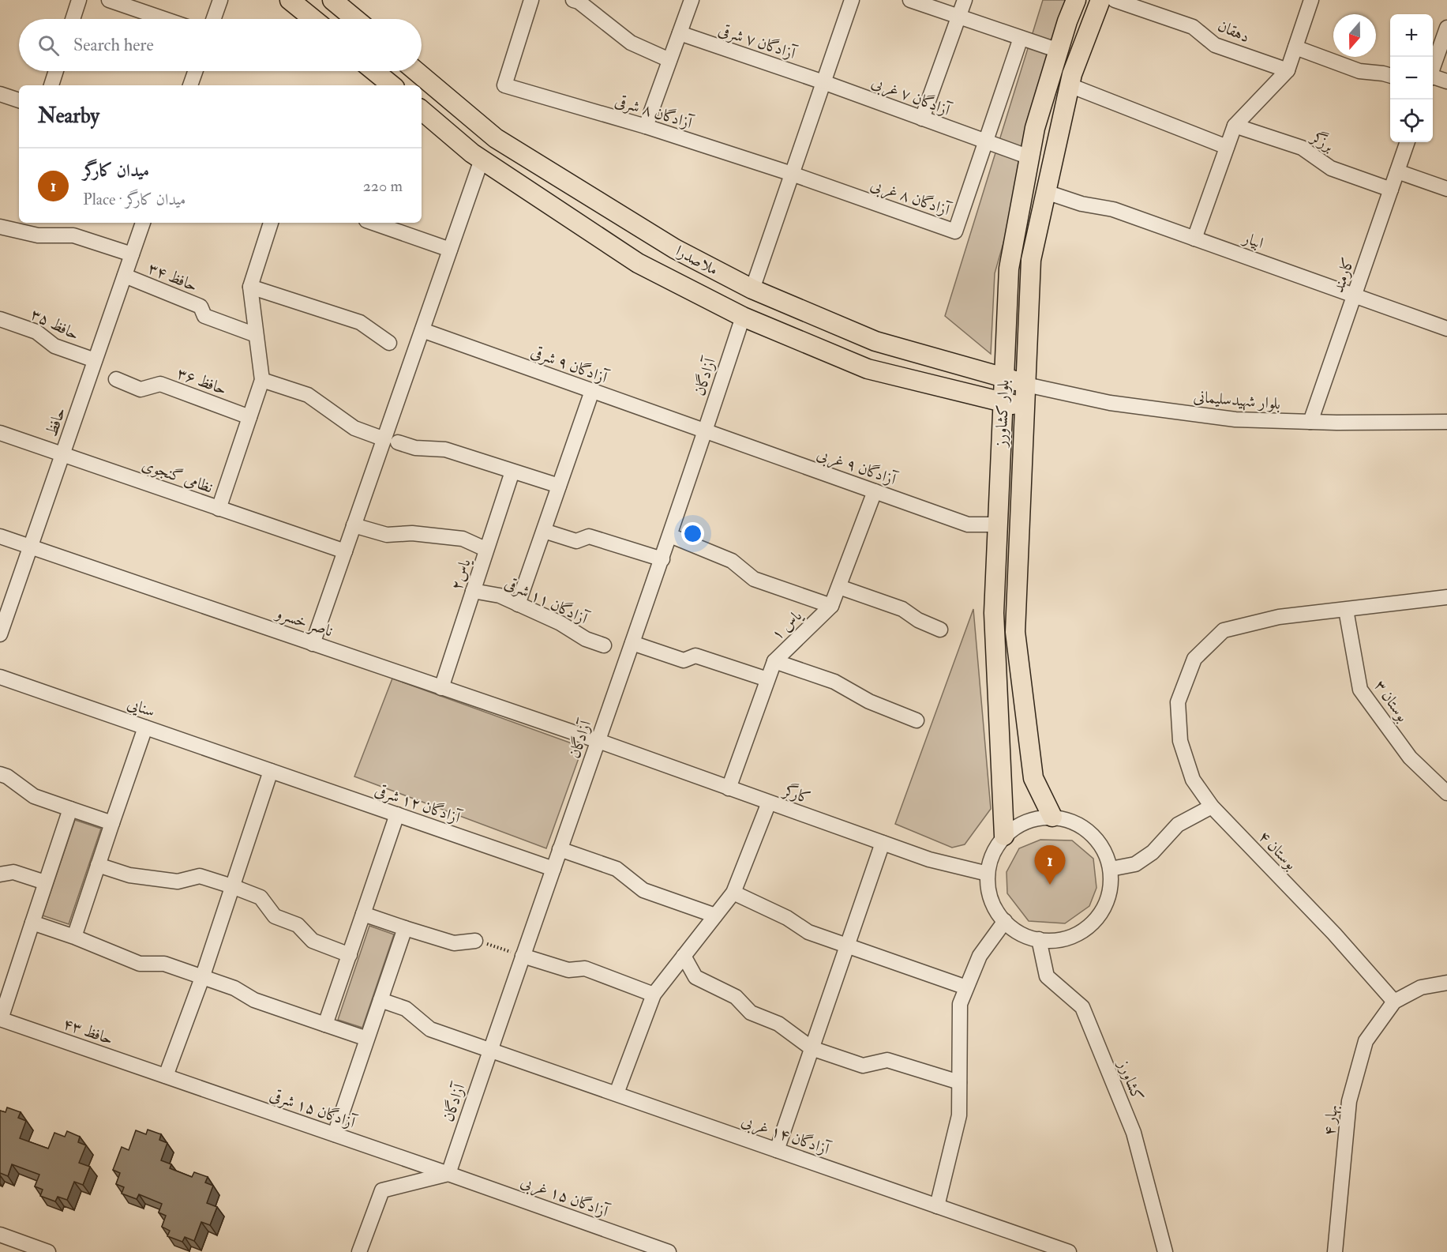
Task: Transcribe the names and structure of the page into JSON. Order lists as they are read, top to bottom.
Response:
{
  "streets": {
    "main road": ["ملاصدرا", "بلوار کشاورز"],
    "street": [
      "دهقان",
      "آزادگان ۷ شرقی",
      "آزادگان ۷ غربی",
      "آزادگان ۸ شرقی",
      "برزگر",
      "آزادگان ۸ غربی",
      "ابیار",
      "کارمند",
      "حافظ ۳۴",
      "حافظ ۳۵",
      "آزادگان ۹ شرقی",
      "آزادگان",
      "حافظ ۳۶",
      "بلوار شهیدسلیمانی",
      "حافظ",
      "آزادگان ۹ غربی",
      "نظامی گنجوی",
      "یاس۲",
      "آزادگان ۱۱ شرقی",
      "ناصر خسرو",
      "یاس ۱",
      "بوستان ۳",
      "سنایی",
      "کارگر",
      "آزادگان ۱۲ شرقی",
      "بوستان ۴",
      "حافظ ۴۳",
      "کشاورز",
      "آزادگان ۱۵ شرقی",
      "بهار ۴",
      "آزادگان ۱۴ غربی",
      "آزادگان ۱۵ غربی"
    ]
  },
  "crossings": [
    ["آزادگان ۷ شرقی", "آزادگان ۷ غربی"],
    ["آزادگان ۷ غربی", "آزادگان ۸ غربی"],
    ["آزادگان ۷ غربی", "بلوار کشاورز"],
    ["آزادگان ۸ شرقی", "آزادگان ۸ غربی"],
    ["برزگر", "کارمند"],
    ["ابیار", "کارمند"],
    ["ابیار", "بلوار کشاورز"],
    ["ملاصدرا", "آزادگان"],
    ["ملاصدرا", "بلوار شهیدسلیمانی"],
    ["ملاصدرا", "بلوار کشاورز"],
    ["کارمند", "بلوار شهیدسلیمانی"],
    ["حافظ ۳۴", "حافظ"],
    ["حافظ ۳۵", "حافظ"],
    ["آزادگان ۹ شرقی", "آزادگان"],
    ["آزادگان ۹ شرقی", "آزادگان ۹ غربی"],
    ["آزادگان", "آزادگان ۹ غربی"],
    ["آزادگان", "ناصر خسرو"],
    ["آزادگان", "کارگر"],
    ["آزادگان", "آزادگان ۱۲ شرقی"],
    ["آزادگان", "آزادگان ۱۵ شرقی"],
    ["آزادگان", "آزادگان ۱۴ غربی"],
    ["آزادگان", "آزادگان ۱۵ غربی"],
    ["بلوار شهیدسلیمانی", "بلوار کشاورز"],
    ["بلوار کشاورز", "آزادگان ۹ غربی"],
    ["بلوار کشاورز", "کارگر"],
    ["بلوار کشاورز", "کشاورز"],
    ["حافظ", "نظامی گنجوی"],
    ["حافظ", "ناصر خسرو"],
    ["آزادگان ۹ غربی", "یاس ۱"],
    ["یاس۲", "آزادگان ۱۱ شرقی"],
    ["یاس۲", "ناصر خسرو"],
    ["ناصر خسرو", "کارگر"],
    ["یاس ۱", "کارگر"],
    ["بوستان ۳", "بوستان ۴"],
    ["سنایی", "آزادگان ۱۲ شرقی"],
    ["کارگر", "کشاورز"],
    ["بوستان ۴", "بهار ۴"],
    ["حافظ ۴۳", "آزادگان ۱۵ شرقی"],
    ["آزادگان ۱۵ شرقی", "آزادگان ۱۵ غربی"]
  ],
  "north": "bottom",
  "page": {
    "map_buttons": ["+", "−"],
    "search": "Search here",
    "heading": "Nearby",
    "list": [
      {
        "mark": "1",
        "name": "میدان کارگر",
        "note": "Place · میدان کارگر",
        "value": "220 m"
      }
    ],
    "pins": "1"
  }
}
